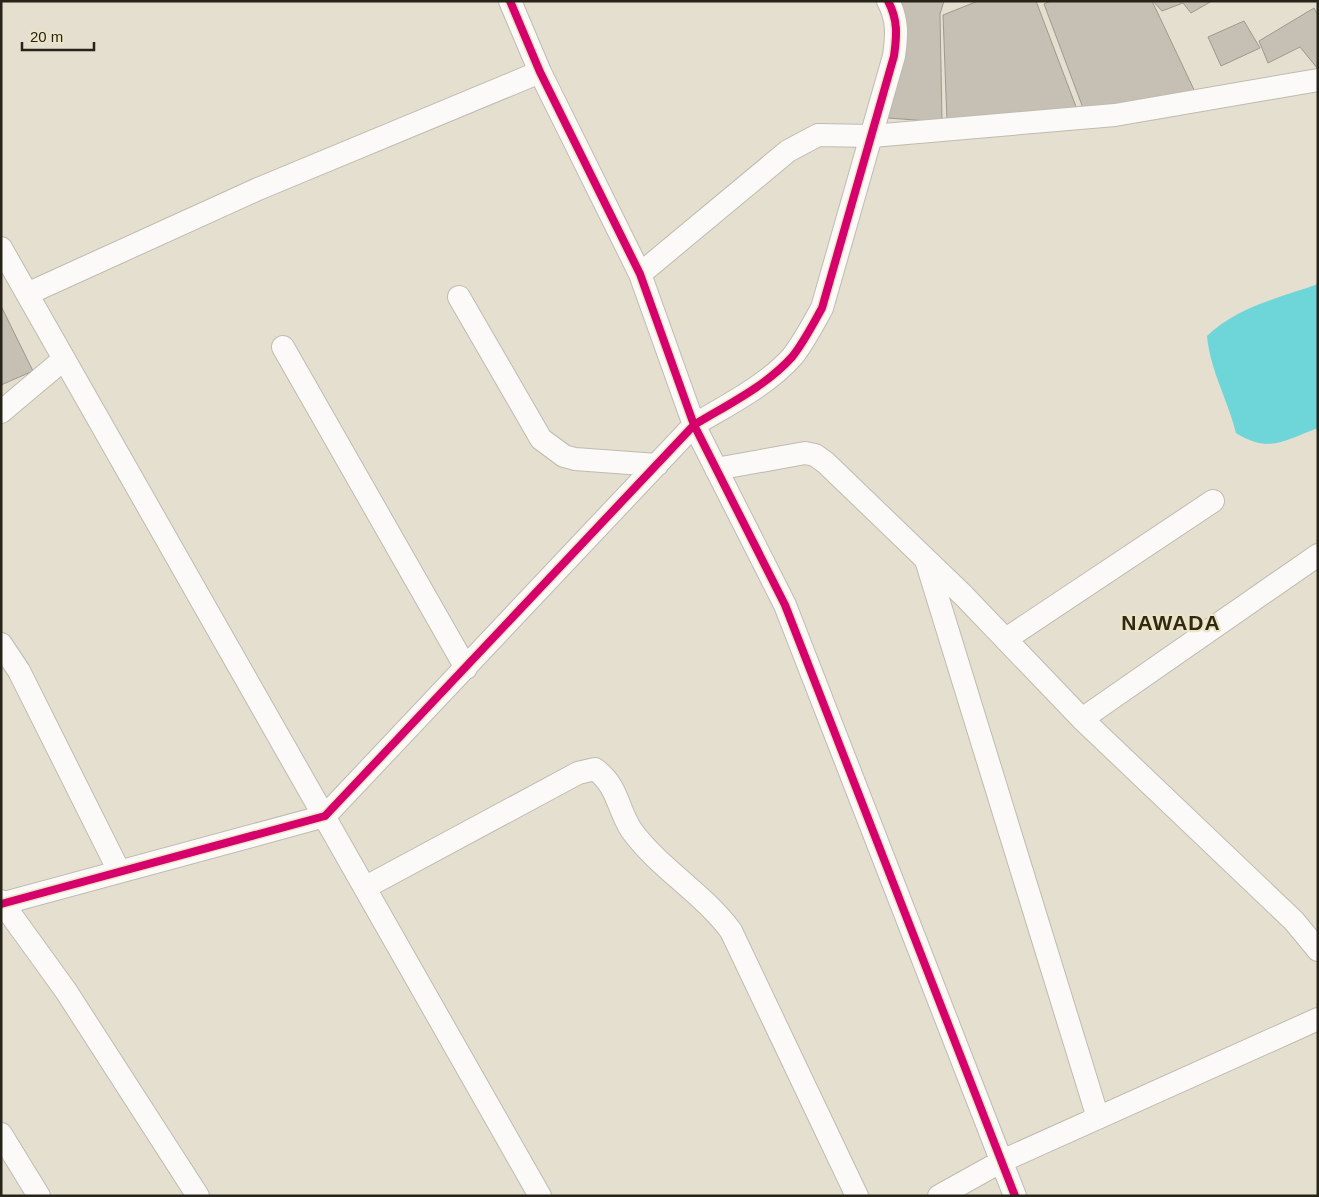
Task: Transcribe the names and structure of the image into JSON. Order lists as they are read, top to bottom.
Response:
{
  "districts": ["NAWADA"],
  "scale_bar": "20 m"
}
